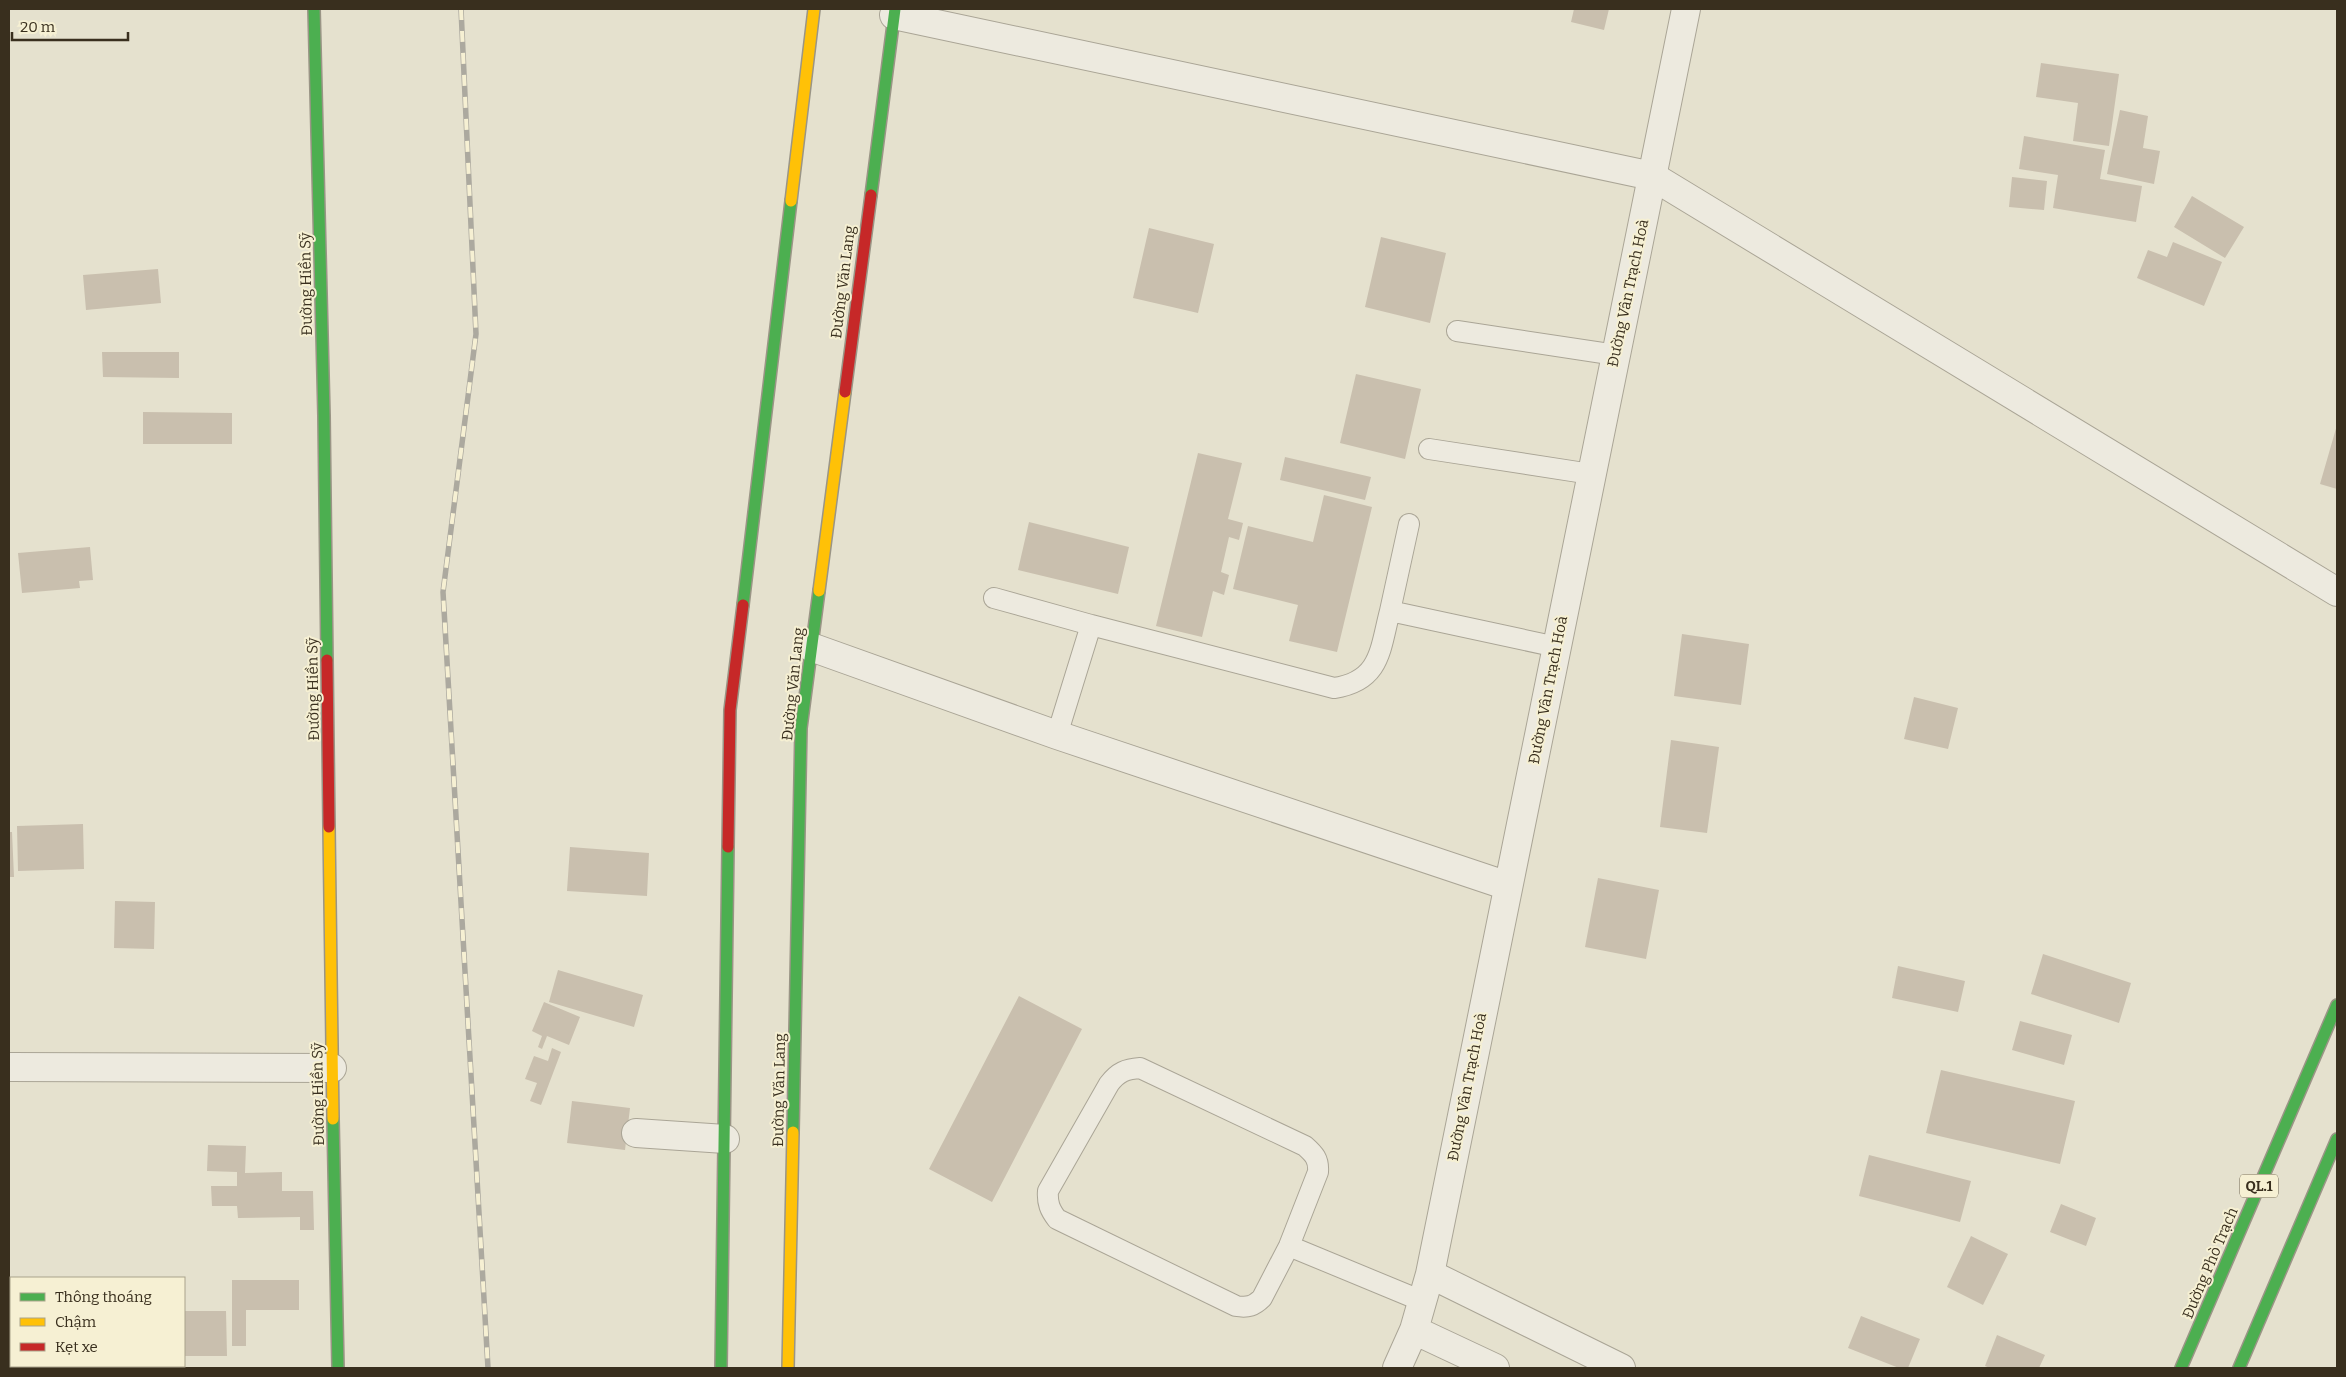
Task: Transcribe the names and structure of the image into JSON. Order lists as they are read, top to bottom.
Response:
{
  "streets": {
    "main road": [
      "Đường Văn Lang",
      "Đường Hiền Sỹ",
      "QL.1",
      "Đường Phò Trạch"
    ],
    "street": ["Đường Vân Trạch Hoà"]
  },
  "legend": ["Thông thoáng", "Chậm", "Kẹt xe"],
  "scale_bar": "20 m"
}
